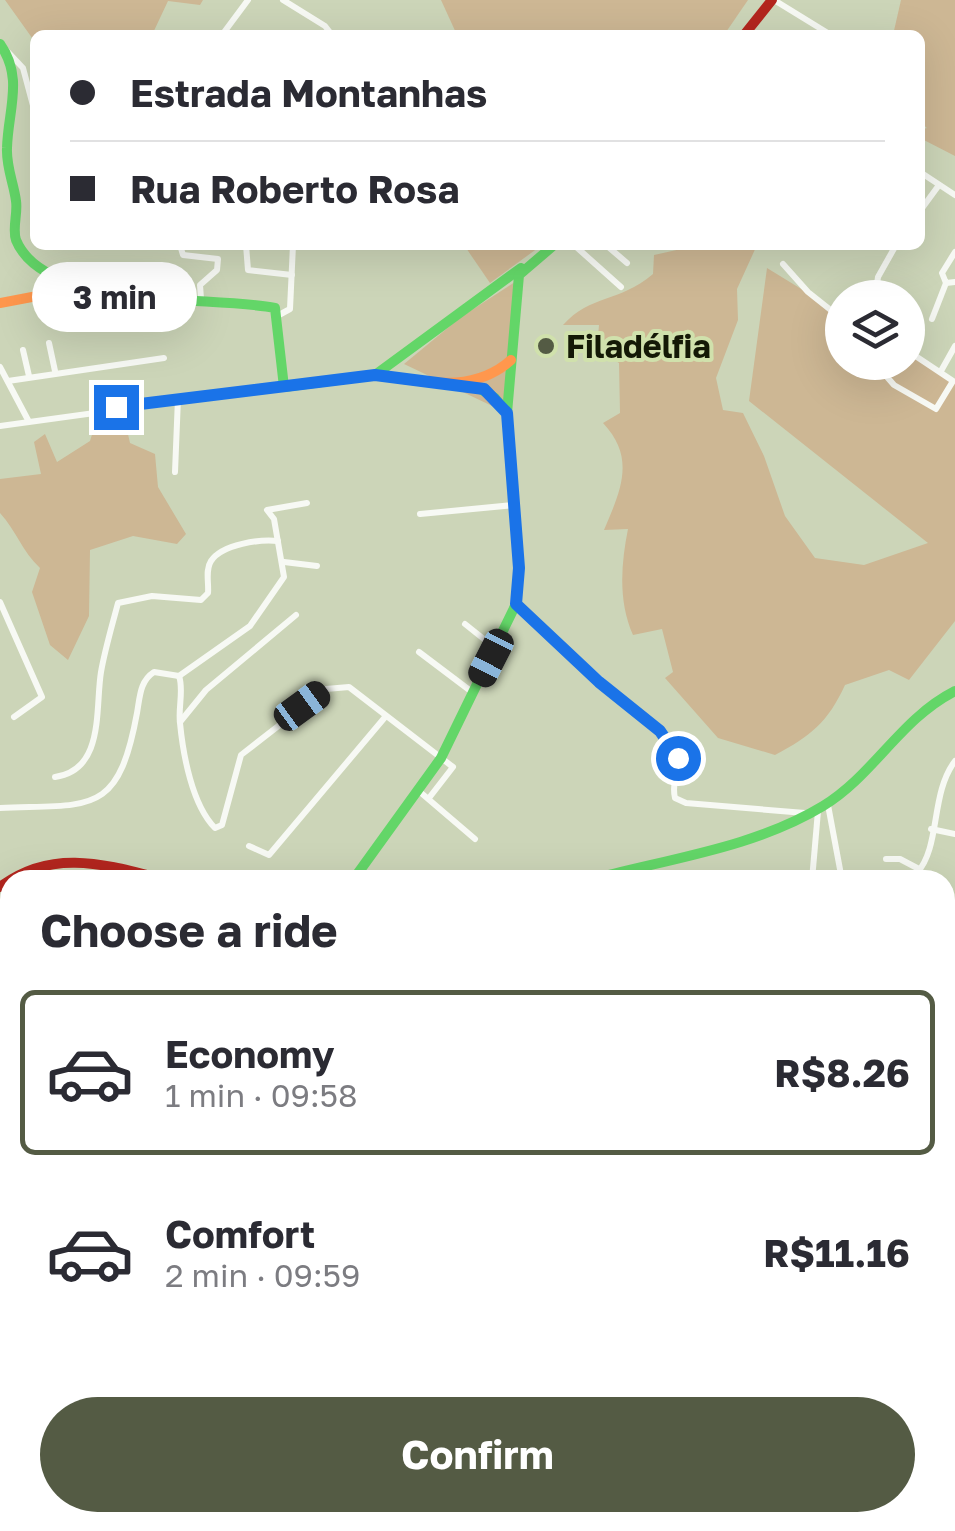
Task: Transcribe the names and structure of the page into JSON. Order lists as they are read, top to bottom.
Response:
{
  "places": ["Filadélfia"],
  "page": {
    "banner": ["Estrada Montanhas", "Rua Roberto Rosa"],
    "bubble": "3 min",
    "heading": "Choose a ride",
    "list": [
      {
        "name": "Economy",
        "note": "1 min · 09:58",
        "value": "R$8.26"
      },
      {
        "name": "Comfort",
        "note": "2 min · 09:59",
        "value": "R$11.16"
      }
    ],
    "buttons": "Confirm"
  }
}
